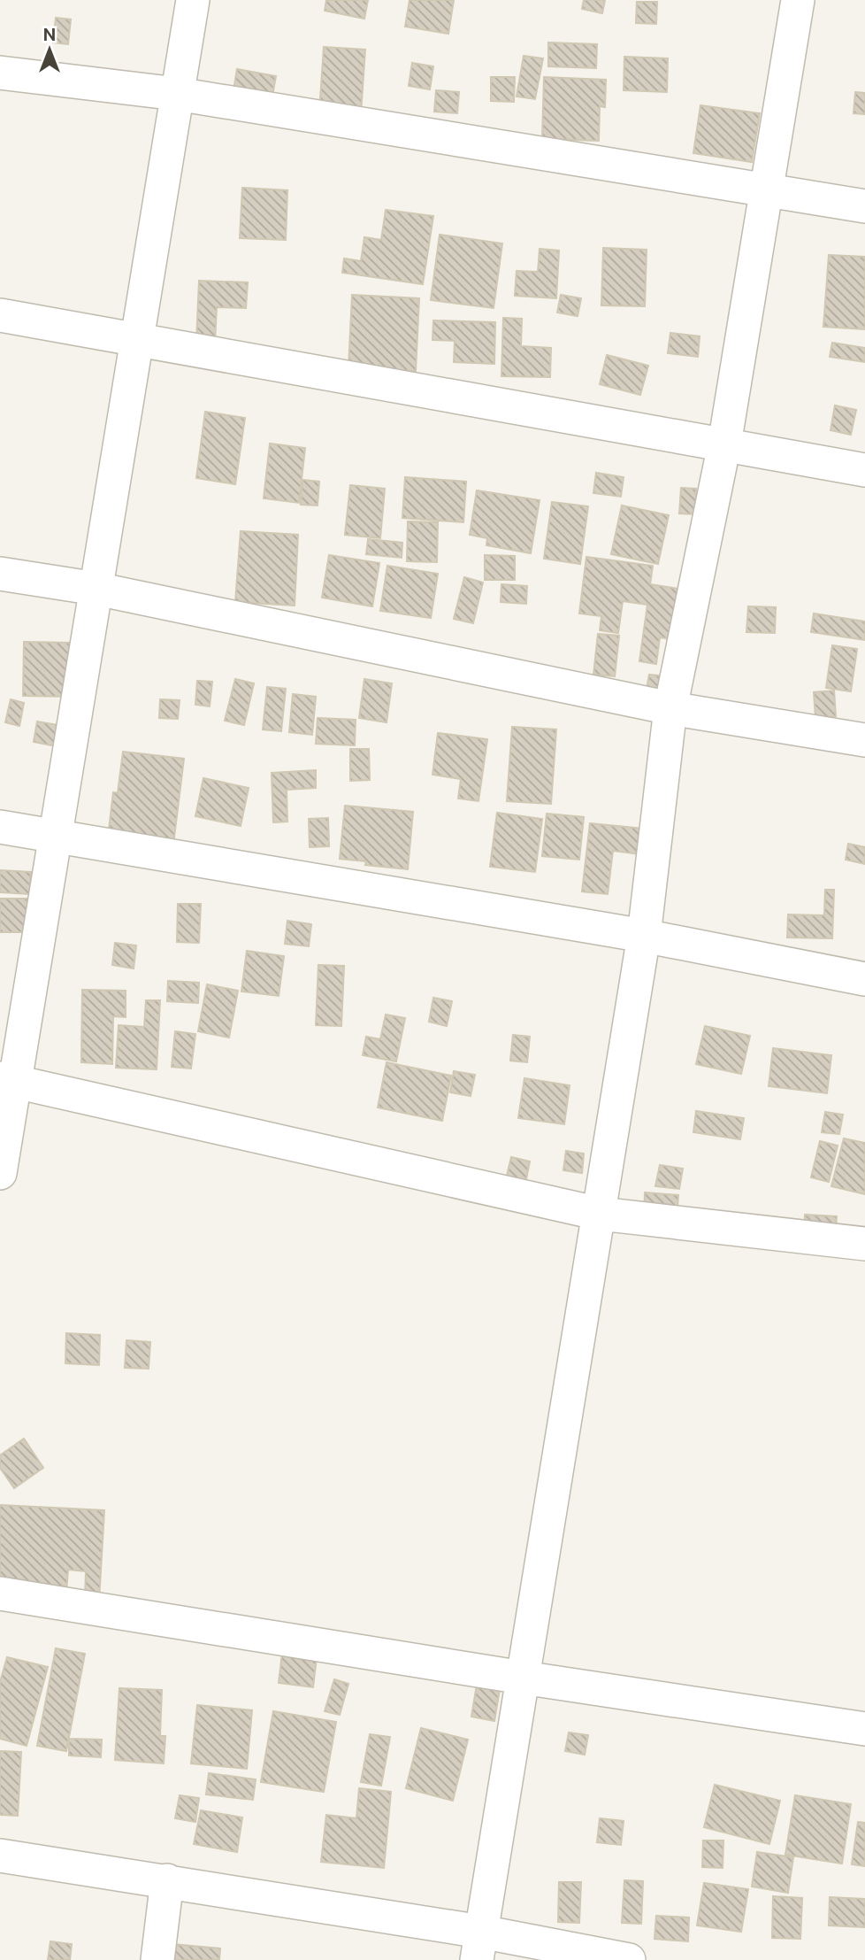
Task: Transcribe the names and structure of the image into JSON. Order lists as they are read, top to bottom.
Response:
{
  "north": "top"
}
